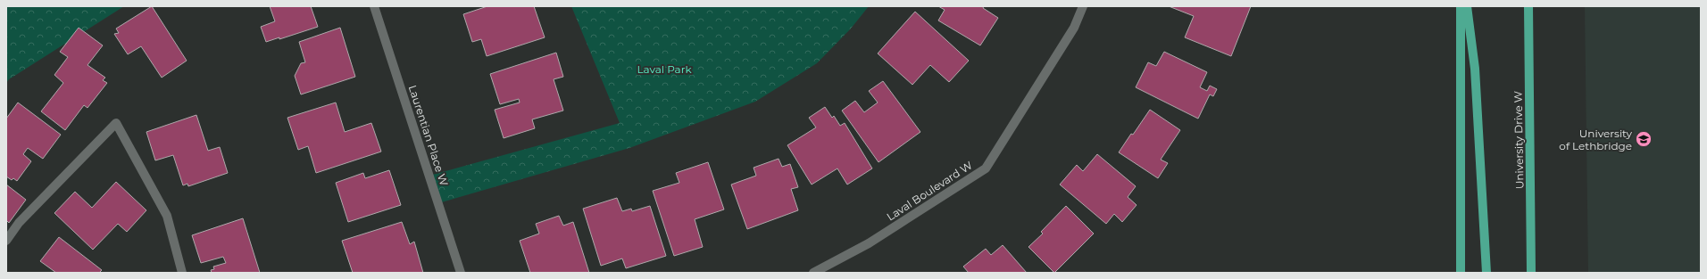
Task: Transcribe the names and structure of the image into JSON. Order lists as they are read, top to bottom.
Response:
{
  "streets": {
    "main road": ["University Drive W"],
    "street": ["Laurentian Place W", "Laval Boulevard W"]
  },
  "parks": ["Laval Park"],
  "places": {
    "school or university": ["University of Lethbridge"]
  }
}
